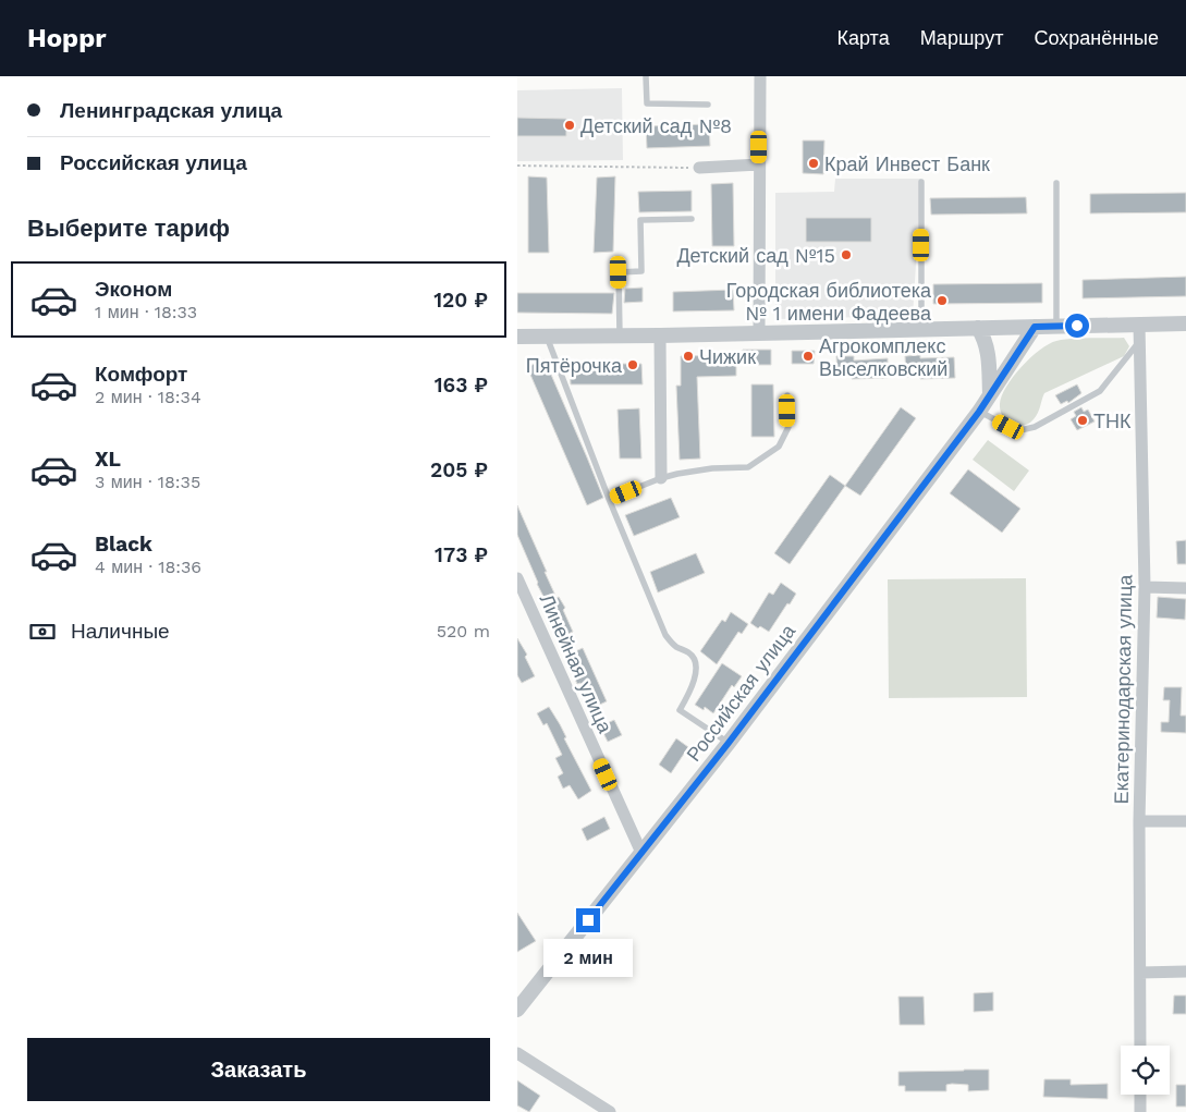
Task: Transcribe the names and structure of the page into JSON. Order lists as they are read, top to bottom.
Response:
{
  "streets": {
    "street": ["Линейная улица", "Екатеринодарская улица", "Российская улица"]
  },
  "crossings": [
    ["Линейная улица", "Российская улица"]
  ],
  "places": [
    "Детский сад №8",
    "Край Инвест Банк",
    "Детский сад №15",
    "Городская библиотека № 1 имени Фадеева",
    "Чижик",
    "Агрокомплекс Выселковский",
    "Пятёрочка",
    "ТНК"
  ],
  "page": {
    "header": "Hoppr",
    "nav": ["Карта", "Маршрут", "Сохранённые"],
    "banner": ["Ленинградская улица", "Российская улица"],
    "heading": "Выберите тариф",
    "list": [
      {
        "name": "Эконом",
        "note": "1 мин · 18:33",
        "value": "120 ₽"
      },
      {
        "name": "Комфорт",
        "note": "2 мин · 18:34",
        "value": "163 ₽"
      },
      {
        "name": "XL",
        "note": "3 мин · 18:35",
        "value": "205 ₽"
      },
      {
        "name": "Black",
        "note": "4 мин · 18:36",
        "value": "173 ₽"
      }
    ],
    "pay": ["Наличные", "520 m"],
    "bubble": "2 мин",
    "buttons": "Заказать"
  }
}
